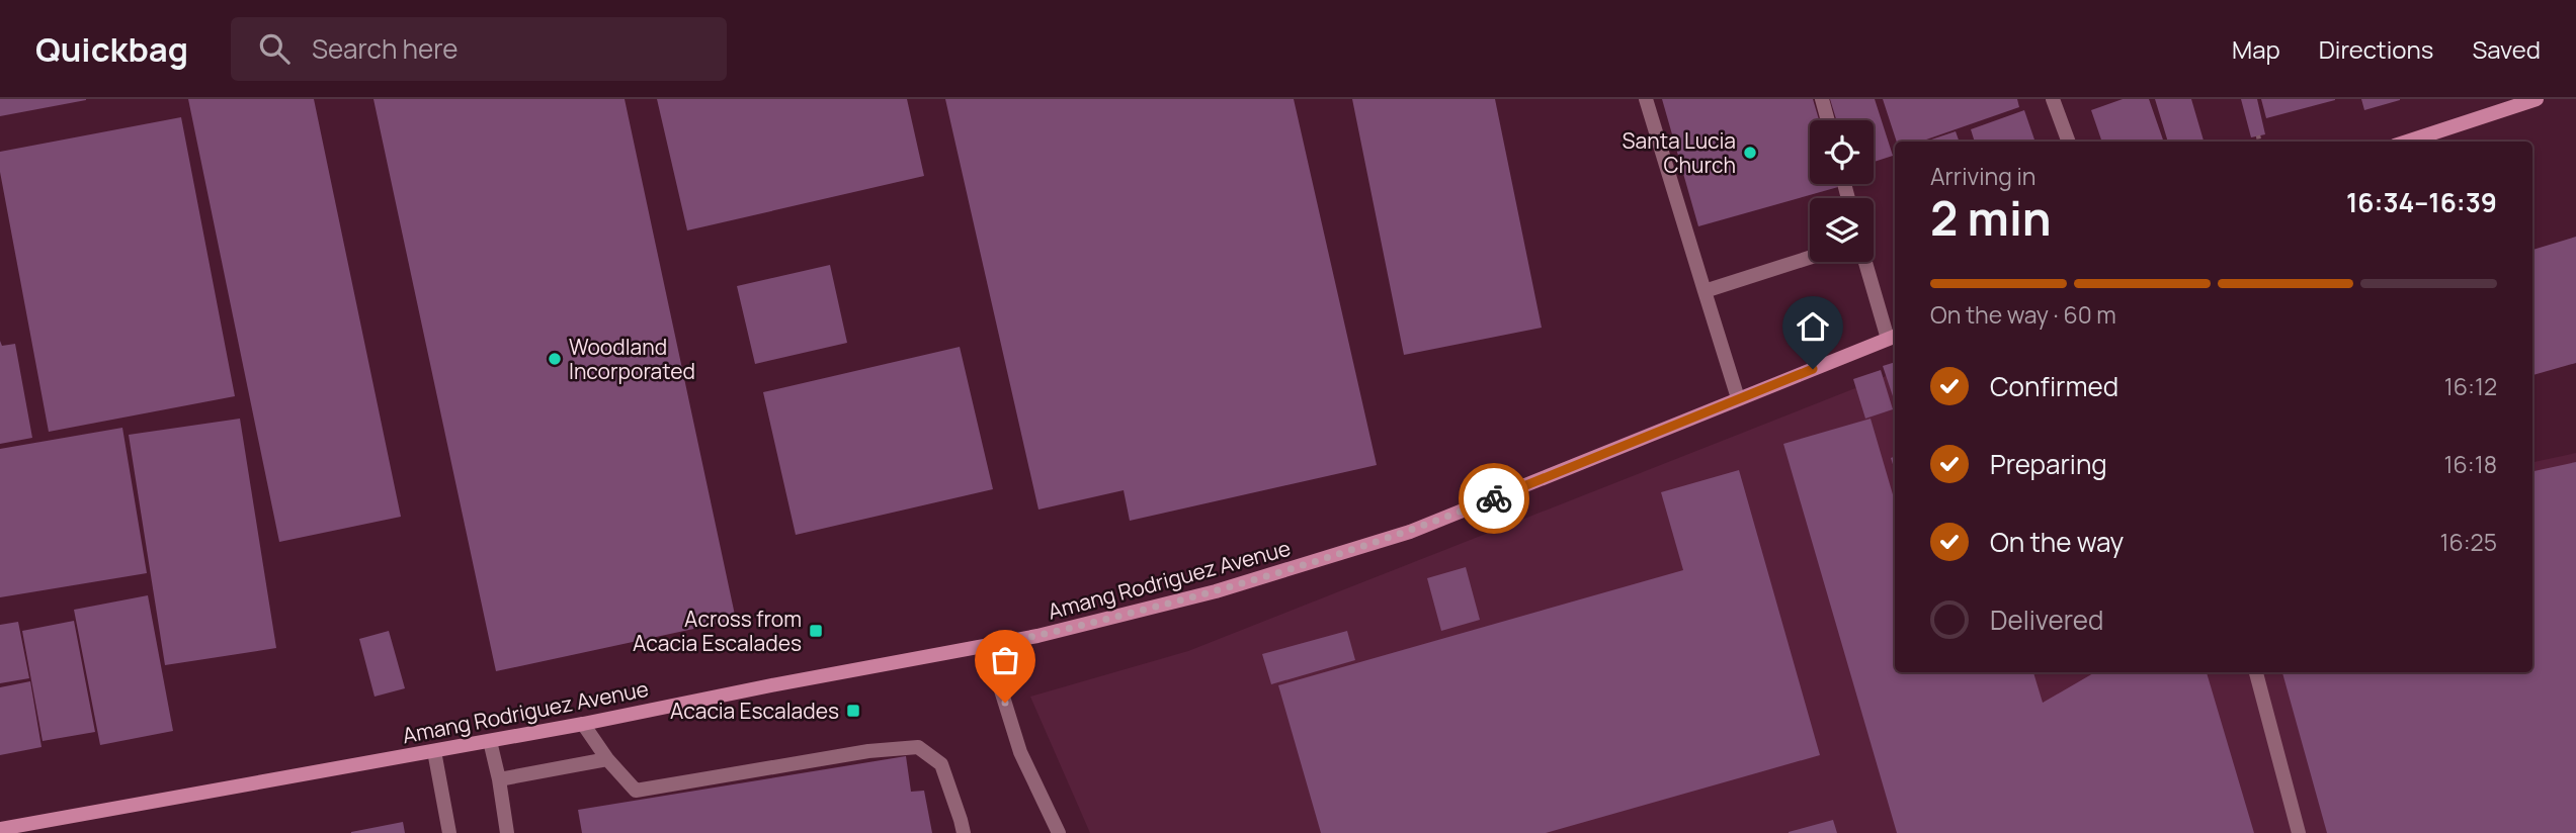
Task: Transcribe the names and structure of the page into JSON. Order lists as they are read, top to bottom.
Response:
{
  "streets": {
    "main road": ["Amang Rodriguez Avenue"]
  },
  "places": {
    "other": ["Santa Lucia Church", "Woodland Incorporated"],
    "transit": ["Across from Acacia Escalades", "Acacia Escalades"]
  },
  "page": {
    "header": "Quickbag",
    "search": "Search here",
    "nav": ["Map", "Directions", "Saved"],
    "heading": ["2 min", "Arriving in", "16:34–16:39"],
    "bar": "On the way · 60 m",
    "list": [
      ["Confirmed", "16:12"],
      ["Preparing", "16:18"],
      ["On the way", "16:25"],
      "Delivered"
    ]
  }
}
